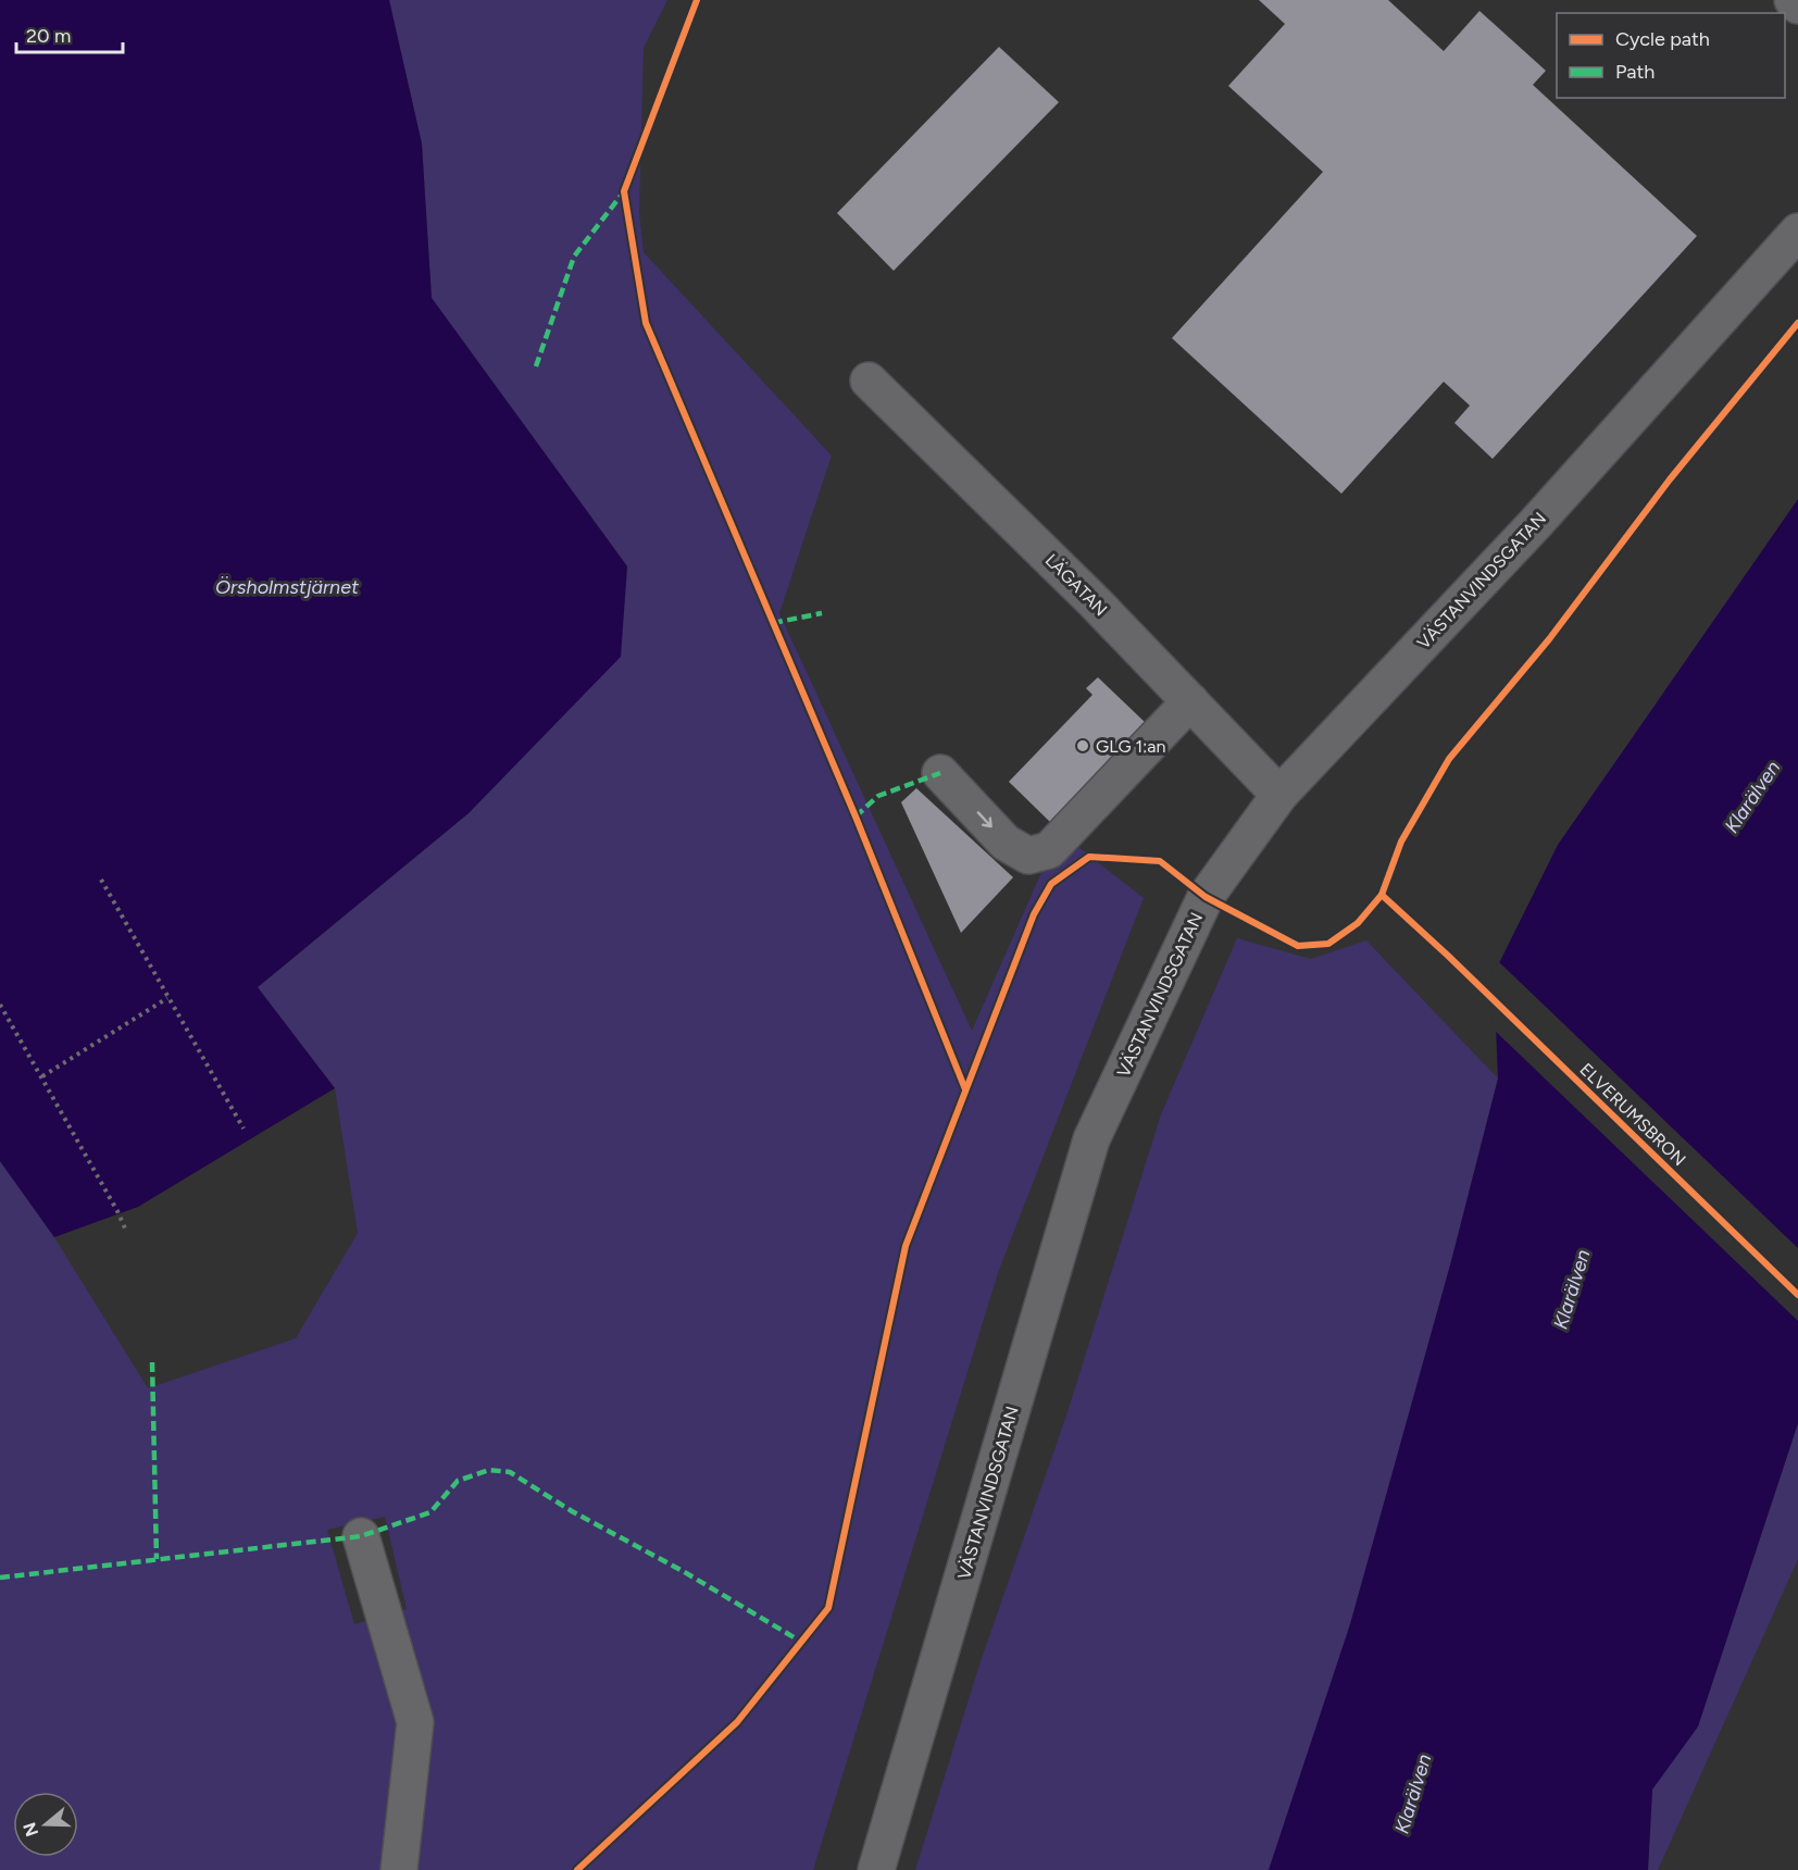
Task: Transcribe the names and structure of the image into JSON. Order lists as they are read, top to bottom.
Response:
{
  "streets": {
    "street": ["VÄSTANVINDSGATAN", "LÄGATAN"],
    "cycle path": ["ELVERUMSBRON"]
  },
  "crossings": [
    ["VÄSTANVINDSGATAN", "LÄGATAN"]
  ],
  "water": ["Örsholmstjärnet", "Klarälven"],
  "places": ["GLG 1:an"],
  "legend": ["Cycle path", "Path"],
  "scale_bar": "20 m",
  "north": "left"
}
